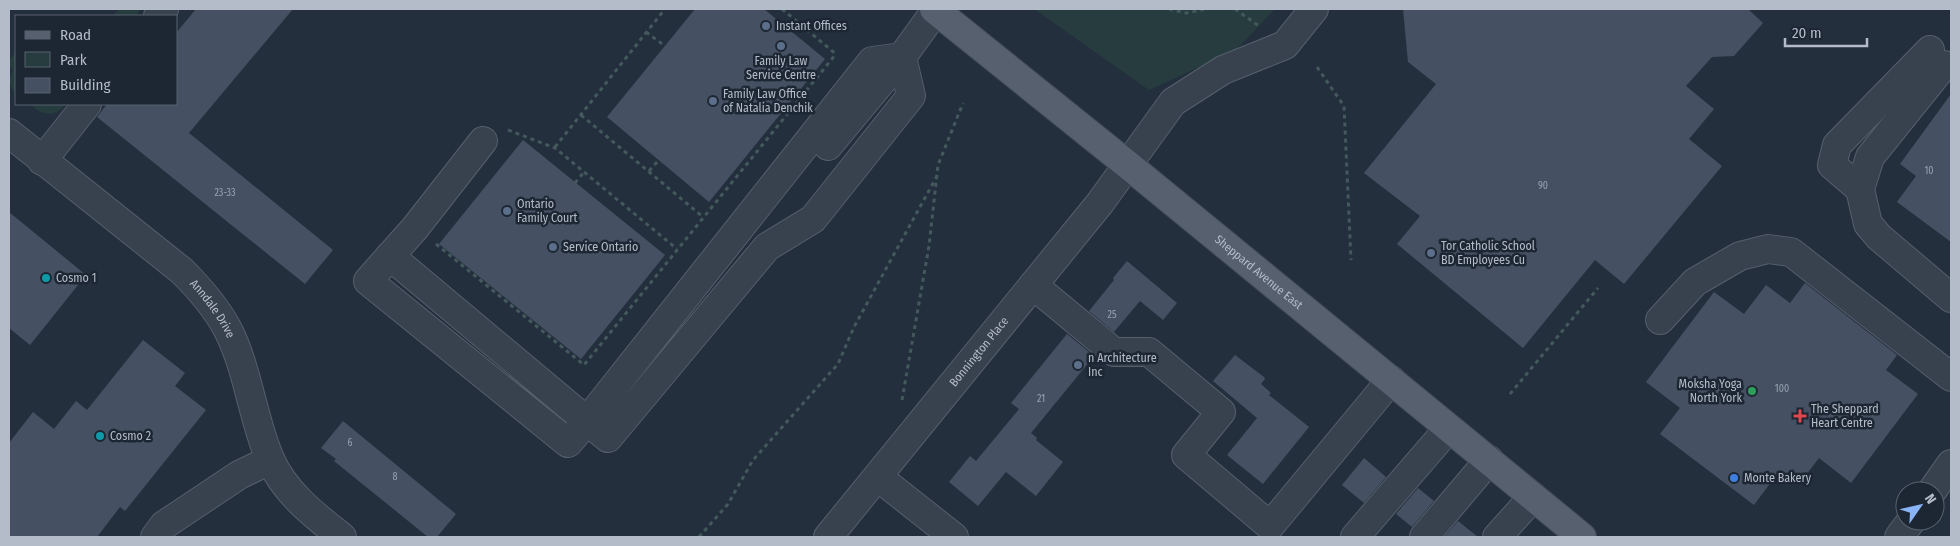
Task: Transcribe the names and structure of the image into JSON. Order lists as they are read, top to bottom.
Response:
{
  "streets": {
    "main road": ["Sheppard Avenue East"],
    "street": ["Anndale Drive", "Bonnington Place"]
  },
  "crossings": [
    ["Sheppard Avenue East", "Bonnington Place"]
  ],
  "places": {
    "other": [
      "Instant Offices",
      "Family Law Service Centre",
      "Family Law Office of Natalia Denchik",
      "Ontario Family Court",
      "Service Ontario",
      "Tor Catholic School BD Employees Cu",
      "Cosmo 1",
      "n Architecture Inc",
      "Moksha Yoga North York",
      "Cosmo 2",
      "Monte Bakery"
    ],
    "health": ["The Sheppard Heart Centre"]
  },
  "house_numbers": [
    "10",
    "90",
    "23-33",
    "25",
    "100",
    "21",
    "6",
    "8"
  ],
  "legend": ["Road", "Park", "Building"],
  "scale_bar": "20 m",
  "north": "top right"
}
